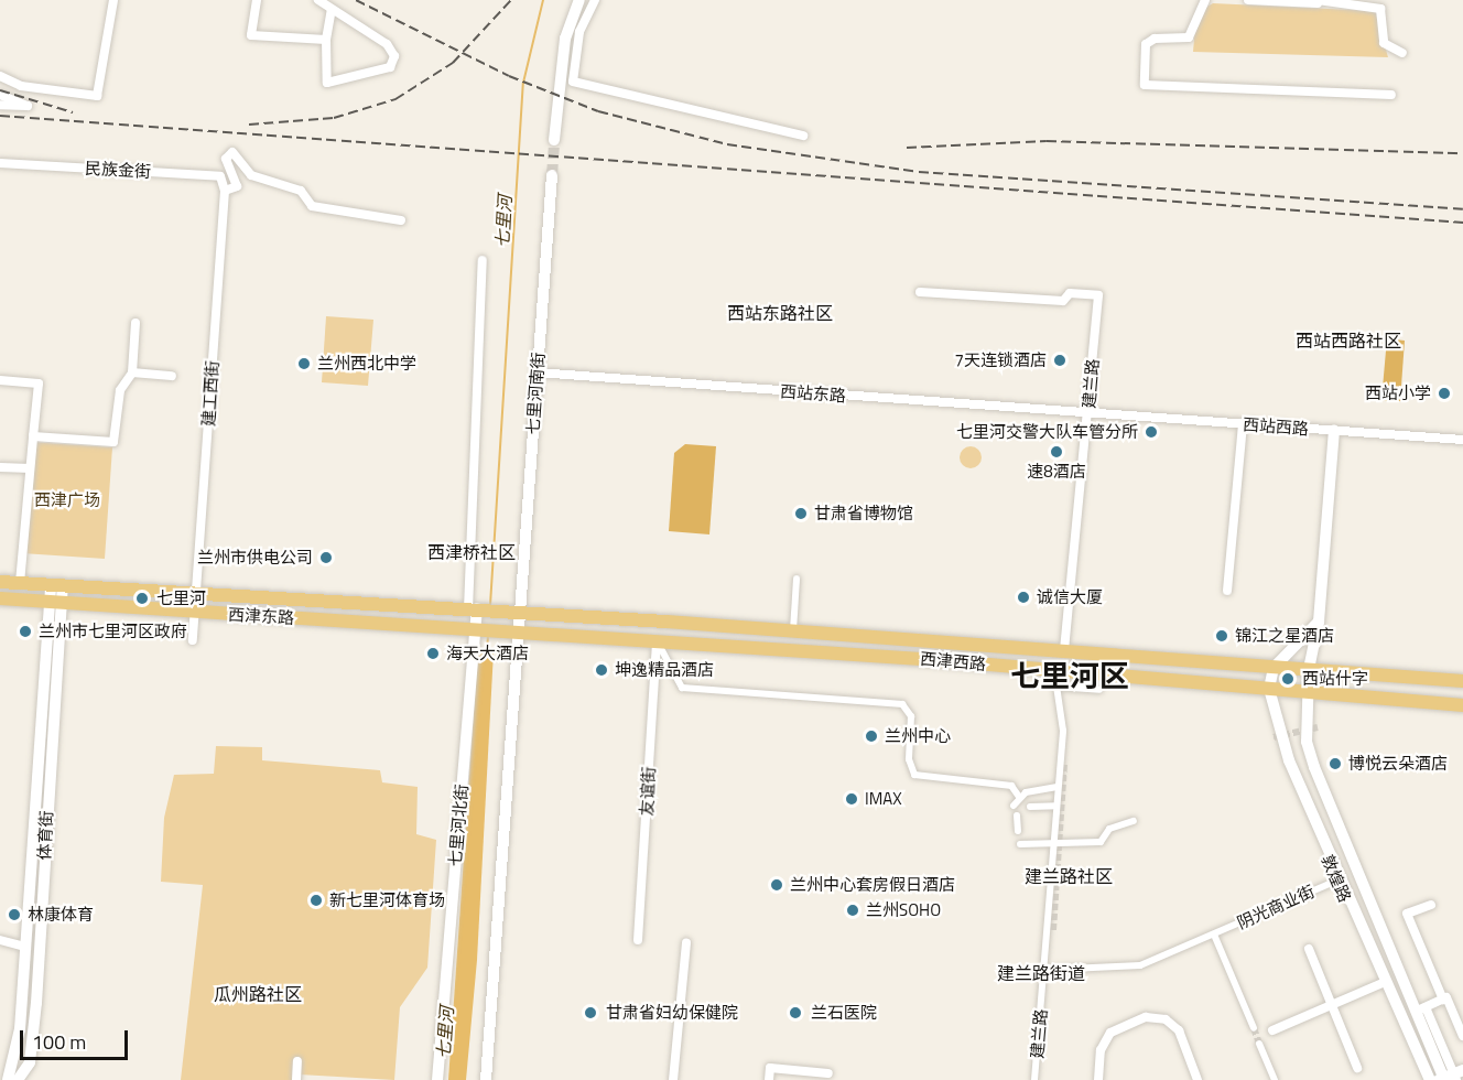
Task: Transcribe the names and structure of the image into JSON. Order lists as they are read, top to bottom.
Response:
{
  "streets": {
    "main road": ["西津东路", "西津西路"],
    "street": [
      "民族金街",
      "建兰路",
      "建工西街",
      "七里河南街",
      "西站东路",
      "西站西路",
      "友谊街",
      "七里河北街",
      "体育街",
      "敦煌路",
      "阴光商业街"
    ]
  },
  "crossings": [
    ["民族金街", "建工西街"],
    ["建兰路", "西站东路"],
    ["建兰路", "西站西路"],
    ["建兰路", "西津西路"],
    ["建兰路", "阴光商业街"],
    ["建工西街", "西津东路"],
    ["七里河南街", "西站东路"],
    ["七里河南街", "西津西路"],
    ["西站东路", "西站西路"],
    ["西站西路", "敦煌路"],
    ["西津东路", "西津西路"],
    ["西津东路", "七里河北街"],
    ["西津东路", "体育街"],
    ["西津西路", "友谊街"],
    ["西津西路", "七里河北街"],
    ["西津西路", "敦煌路"],
    ["敦煌路", "阴光商业街"]
  ],
  "districts": [
    "西站东路社区",
    "西站西路社区",
    "西津桥社区",
    "七里河区",
    "建兰路社区",
    "建兰路街道",
    "瓜州路社区"
  ],
  "water": ["七里河"],
  "parks": ["西津广场"],
  "places": [
    "7天连锁酒店",
    "兰州西北中学",
    "西站小学",
    "七里河交警大队车管分所",
    "速8酒店",
    "甘肃省博物馆",
    "兰州市供电公司",
    "诚信大厦",
    "七里河",
    "兰州市七里河区政府",
    "锦江之星酒店",
    "海天大酒店",
    "坤逸精品酒店",
    "西站什字",
    "兰州中心",
    "博悦云朵酒店",
    "IMAX",
    "兰州中心套房假日酒店",
    "新七里河体育场",
    "兰州SOHO",
    "林康体育",
    "甘肃省妇幼保健院",
    "兰石医院"
  ],
  "scale_bar": "100 m"
}
